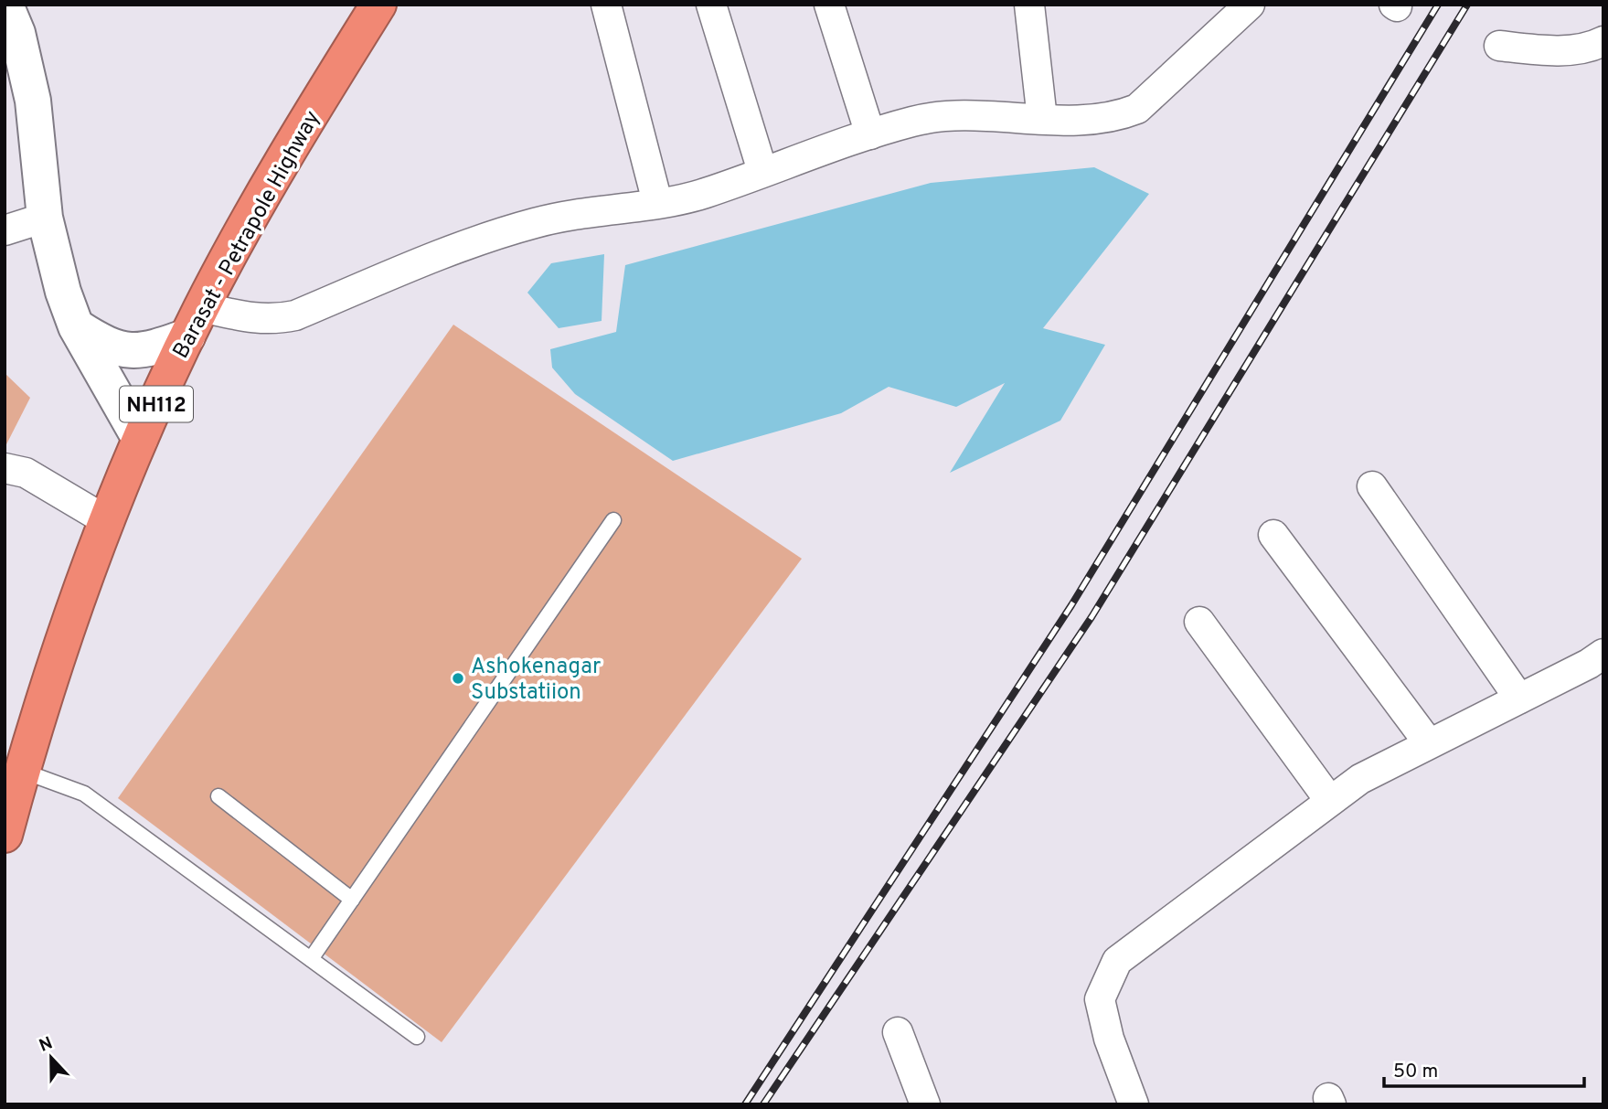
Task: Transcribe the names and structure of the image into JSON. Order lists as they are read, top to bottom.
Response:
{
  "streets": {
    "highway": ["Barasat - Petrapole Highway", "NH112"]
  },
  "places": ["Ashokenagar Substatiion"],
  "scale_bar": "50 m",
  "north": "top"
}
